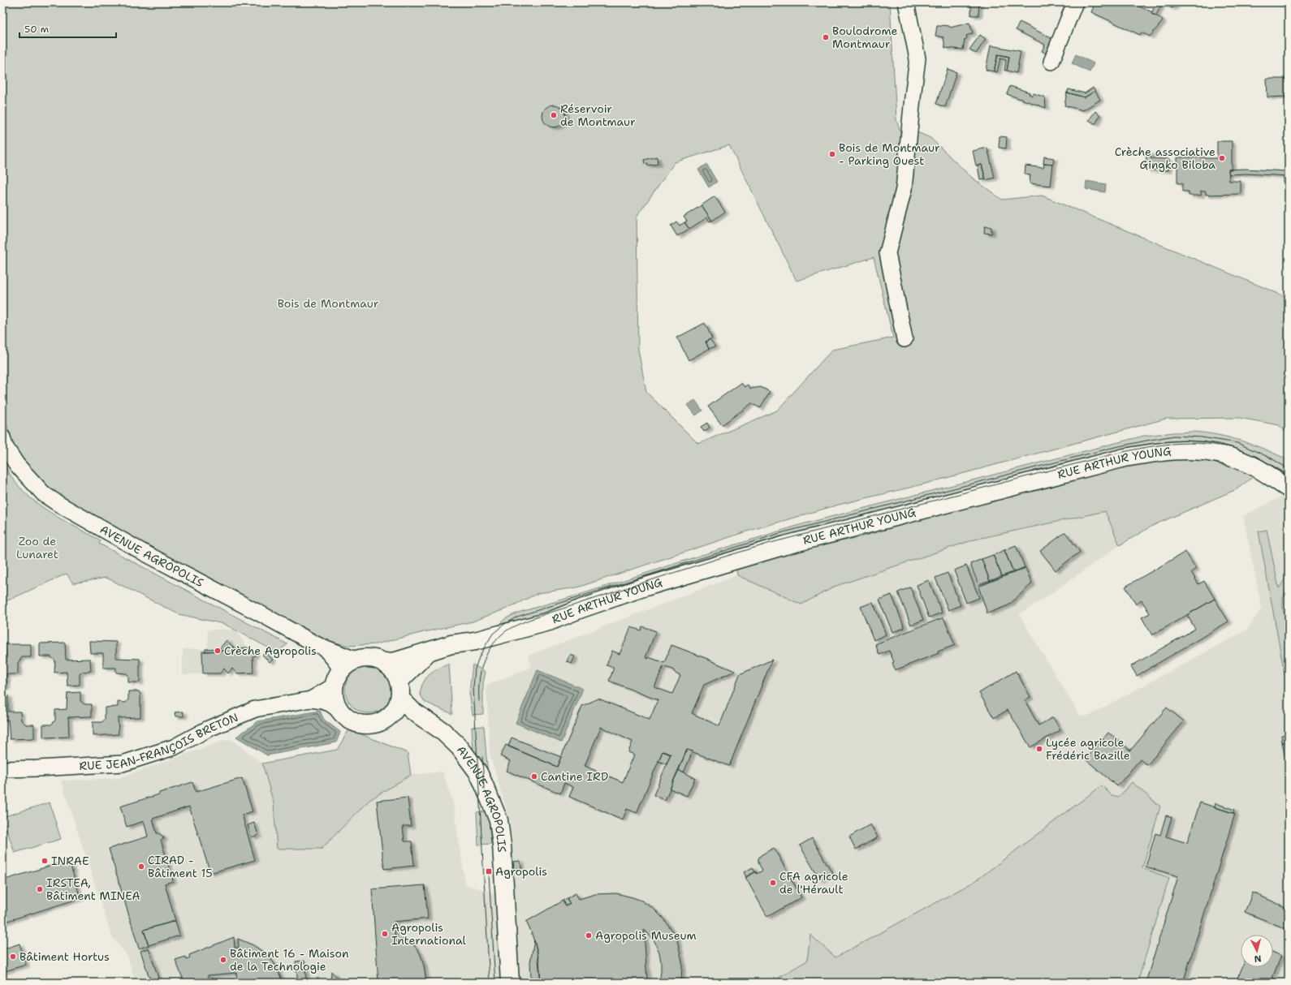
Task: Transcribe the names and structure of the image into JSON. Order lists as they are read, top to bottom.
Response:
{
  "streets": {
    "street": ["RUE ARTHUR YOUNG", "AVENUE AGROPOLIS", "RUE JEAN-FRANÇOIS BRETON"]
  },
  "crossings": [
    ["RUE ARTHUR YOUNG", "AVENUE AGROPOLIS"],
    ["RUE ARTHUR YOUNG", "RUE JEAN-FRANÇOIS BRETON"],
    ["AVENUE AGROPOLIS", "RUE JEAN-FRANÇOIS BRETON"]
  ],
  "parks": ["Bois de Montmaur", "Zoo de Lunaret"],
  "places": {
    "other": [
      "Boulodrome Montmaur",
      "Réservoir de Montmaur",
      "Bois de Montmaur - Parking Ouest",
      "Crèche associative Gingko Biloba",
      "Crèche Agropolis",
      "Lycée agricole Frédéric Bazille",
      "Cantine IRD",
      "INRAE",
      "CIRAD - Bâtiment 15",
      "CFA agricole de l'Hérault",
      "IRSTEA, Bâtiment MINEA",
      "Agropolis International",
      "Agropolis Museum",
      "Bâtiment Hortus",
      "Bâtiment 16 - Maison de la Technologie"
    ],
    "transit": ["Agropolis"]
  },
  "scale_bar": "50 m",
  "north": "bottom"
}
